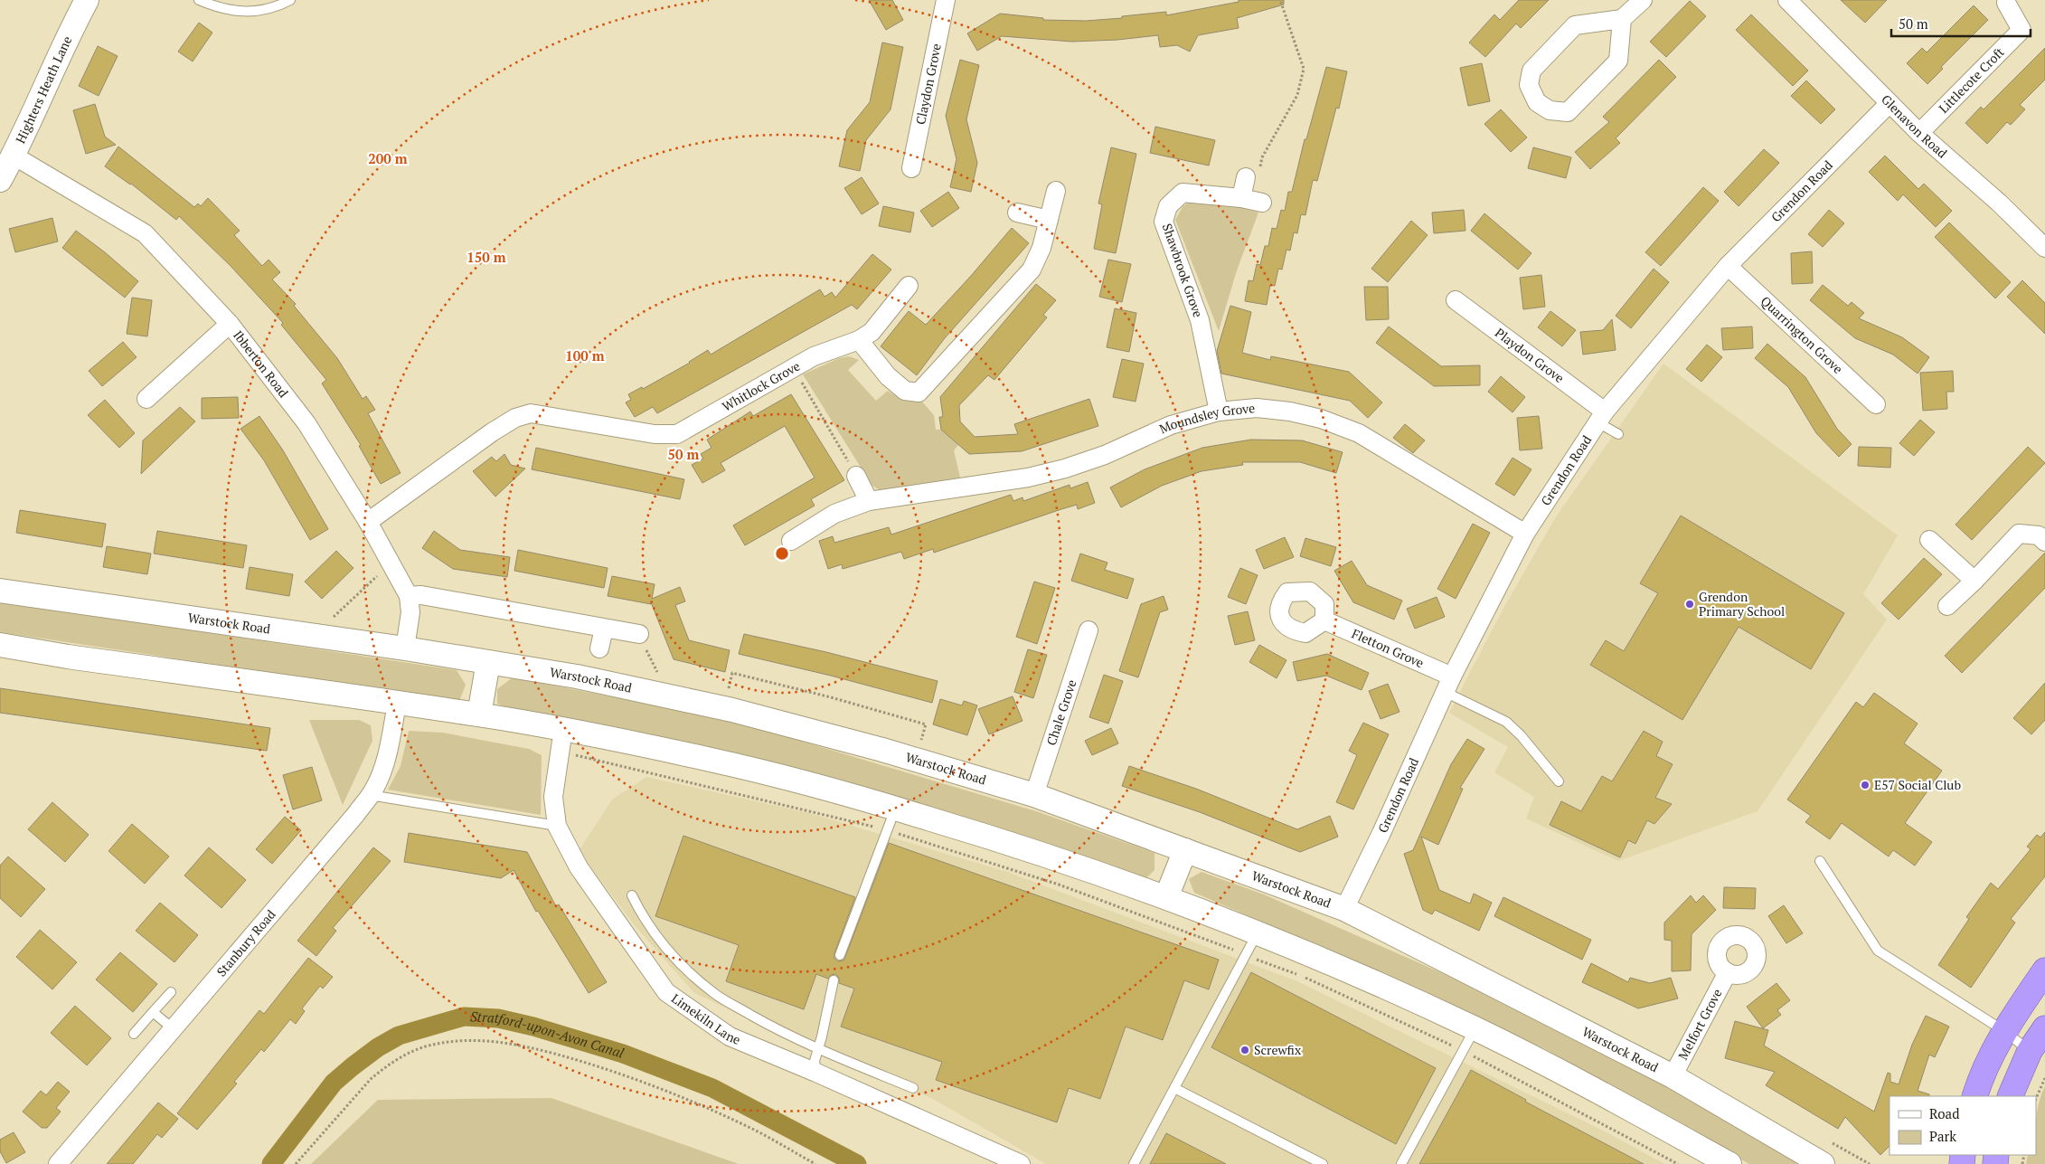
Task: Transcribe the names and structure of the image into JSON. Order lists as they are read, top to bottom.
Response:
{
  "streets": {
    "street": [
      "Littlecote Croft",
      "Claydon Grove",
      "Highters Heath Lane",
      "Glenavon Road",
      "Grendon Road",
      "Shawbrook Grove",
      "Quarrington Grove",
      "Playdon Grove",
      "Ibberton Road",
      "Whitlock Grove",
      "Moundsley Grove",
      "Warstock Road",
      "Fletton Grove",
      "Chale Grove",
      "Stanbury Road",
      "Limekiln Lane",
      "Melfort Grove"
    ]
  },
  "crossings": [
    ["Littlecote Croft", "Glenavon Road"],
    ["Highters Heath Lane", "Ibberton Road"],
    ["Glenavon Road", "Grendon Road"],
    ["Grendon Road", "Quarrington Grove"],
    ["Grendon Road", "Playdon Grove"],
    ["Grendon Road", "Moundsley Grove"],
    ["Grendon Road", "Warstock Road"],
    ["Grendon Road", "Fletton Grove"],
    ["Shawbrook Grove", "Moundsley Grove"],
    ["Ibberton Road", "Whitlock Grove"],
    ["Ibberton Road", "Warstock Road"],
    ["Warstock Road", "Chale Grove"],
    ["Warstock Road", "Melfort Grove"]
  ],
  "water": ["Stratford-upon-Avon Canal"],
  "places": ["Grendon Primary School", "E57 Social Club", "Screwfix"],
  "legend": ["Road", "Park"],
  "scale_bar": "50 m",
  "rings": [
    "200 m",
    "150 m",
    "100 m",
    "50 m"
  ]
}
